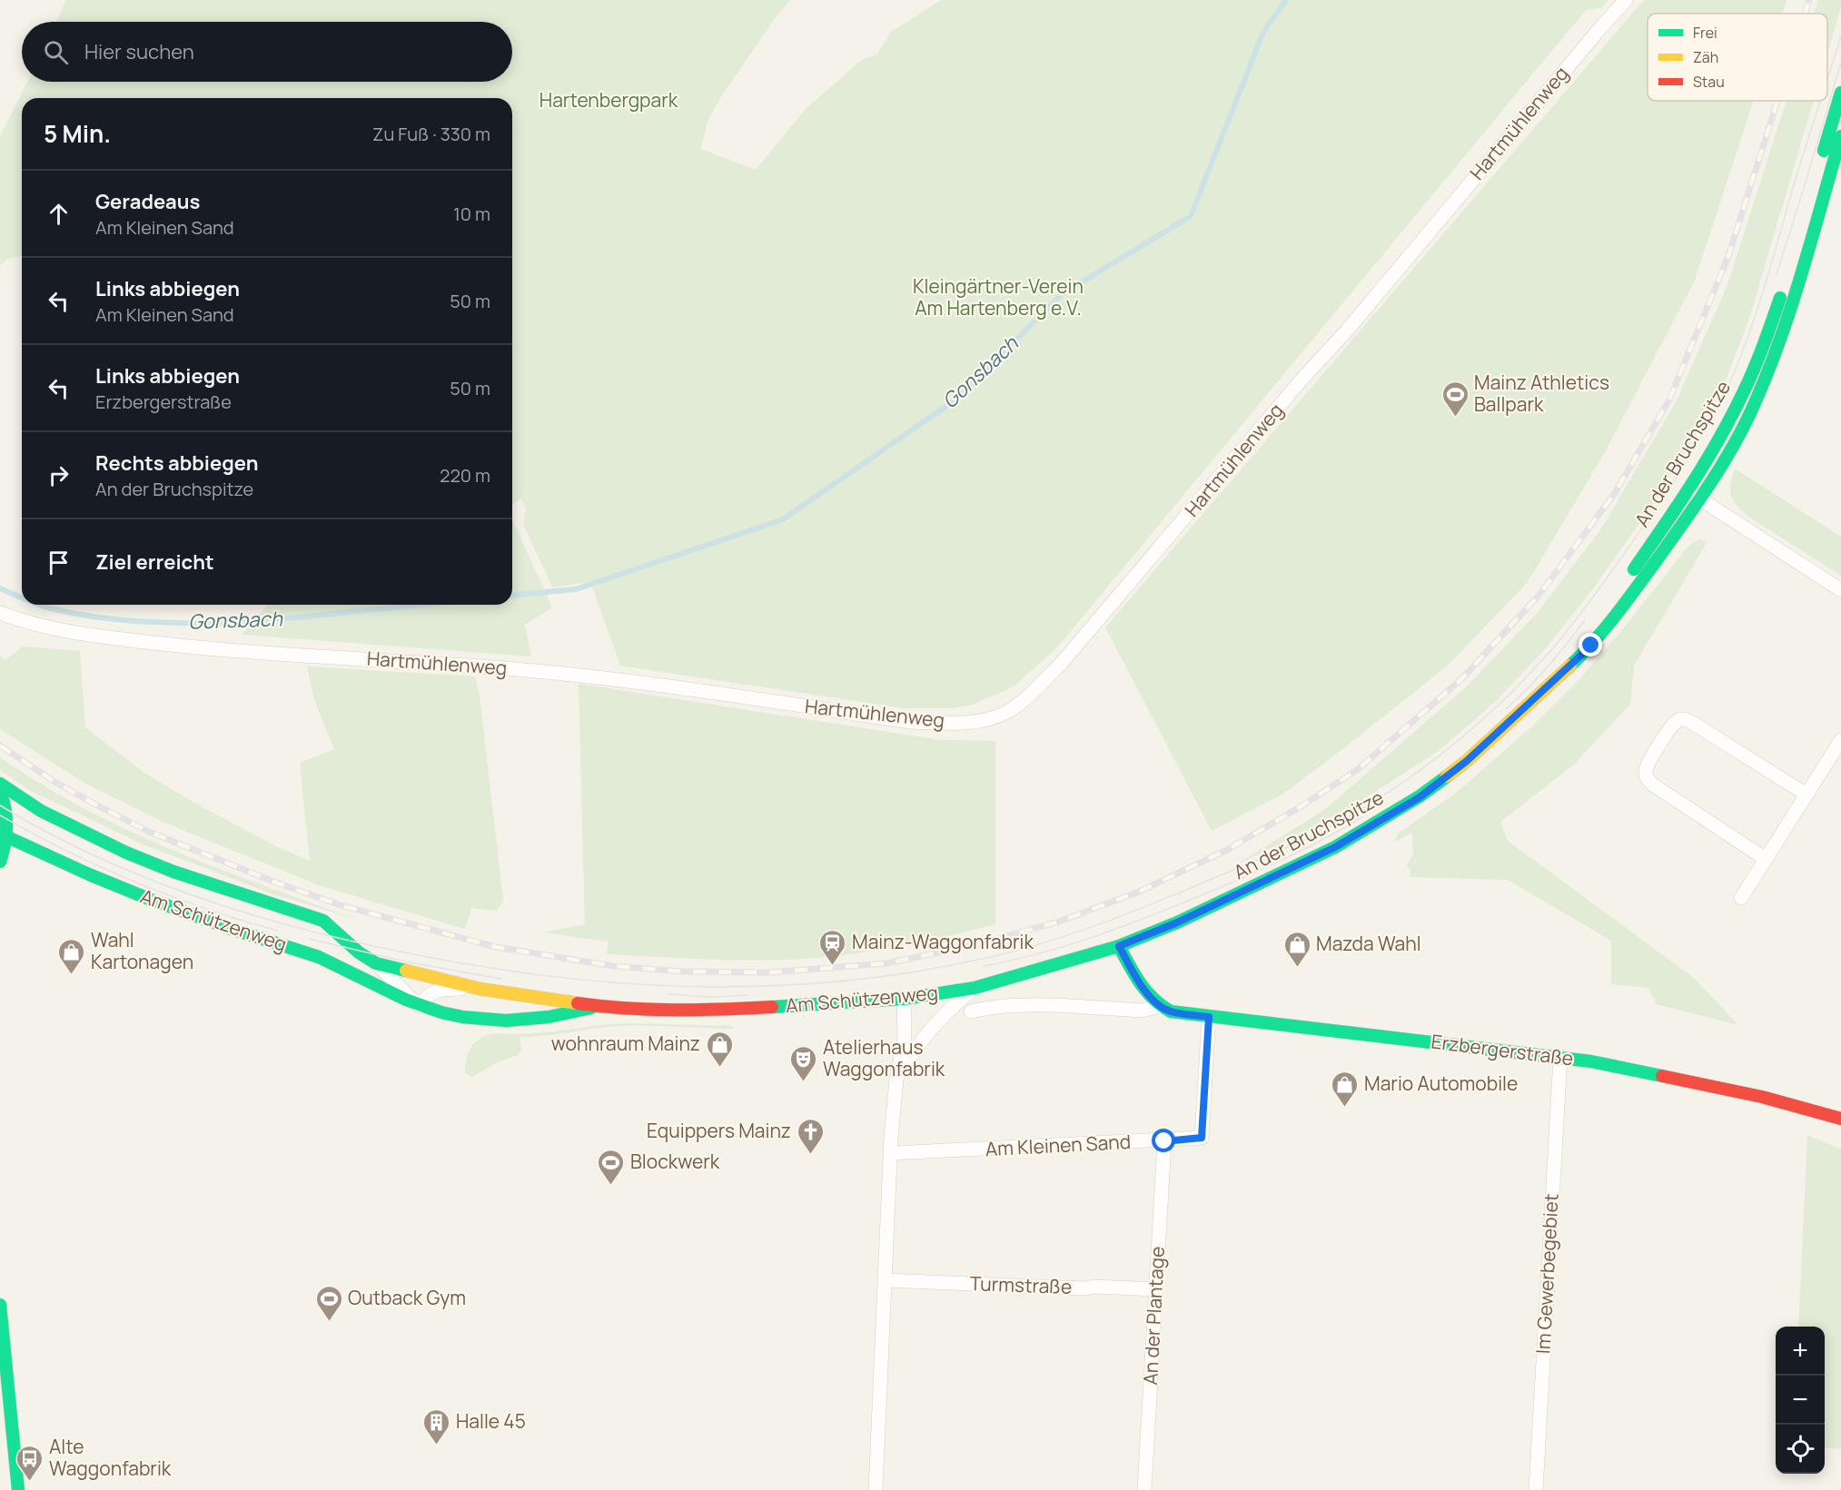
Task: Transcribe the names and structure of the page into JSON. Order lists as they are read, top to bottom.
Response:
{
  "streets": {
    "main road": ["An der Bruchspitze", "Am Schützenweg", "Erzbergerstraße"],
    "street": [
      "Hartmühlenweg",
      "Am Kleinen Sand",
      "Im Gewerbegebiet",
      "Turmstraße",
      "An der Plantage"
    ]
  },
  "crossings": [
    ["An der Bruchspitze", "Am Schützenweg"],
    ["Erzbergerstraße", "Am Kleinen Sand"],
    ["Erzbergerstraße", "Im Gewerbegebiet"],
    ["Am Kleinen Sand", "An der Plantage"],
    ["Turmstraße", "An der Plantage"]
  ],
  "water": ["Gonsbach"],
  "parks": ["Hartenbergpark", "Kleingärtner-Verein Am Hartenberg e.V."],
  "places": {
    "sports": ["Mainz Athletics Ballpark", "Blockwerk", "Outback Gym"],
    "station": ["Mainz-Waggonfabrik"],
    "shop": [
      "Mazda Wahl",
      "Wahl Kartonagen",
      "wohnraum Mainz",
      "Mario Automobile"
    ],
    "theatre": ["Atelierhaus Waggonfabrik"],
    "church": ["Equippers Mainz"],
    "building": ["Halle 45"],
    "bus stop": ["Alte Waggonfabrik"]
  },
  "legend": ["Frei", "Zäh", "Stau"],
  "page": {
    "search": "Hier suchen",
    "heading": ["5 Min.", "Zu Fuß · 330 m"],
    "list": [
      ["Geradeaus", "Am Kleinen Sand", "10 m"],
      ["Links abbiegen", "Am Kleinen Sand", "50 m"],
      ["Links abbiegen", "Erzbergerstraße", "50 m"],
      ["Rechts abbiegen", "An der Bruchspitze", "220 m"],
      "Ziel erreicht"
    ],
    "map_buttons": ["+", "−"]
  }
}
